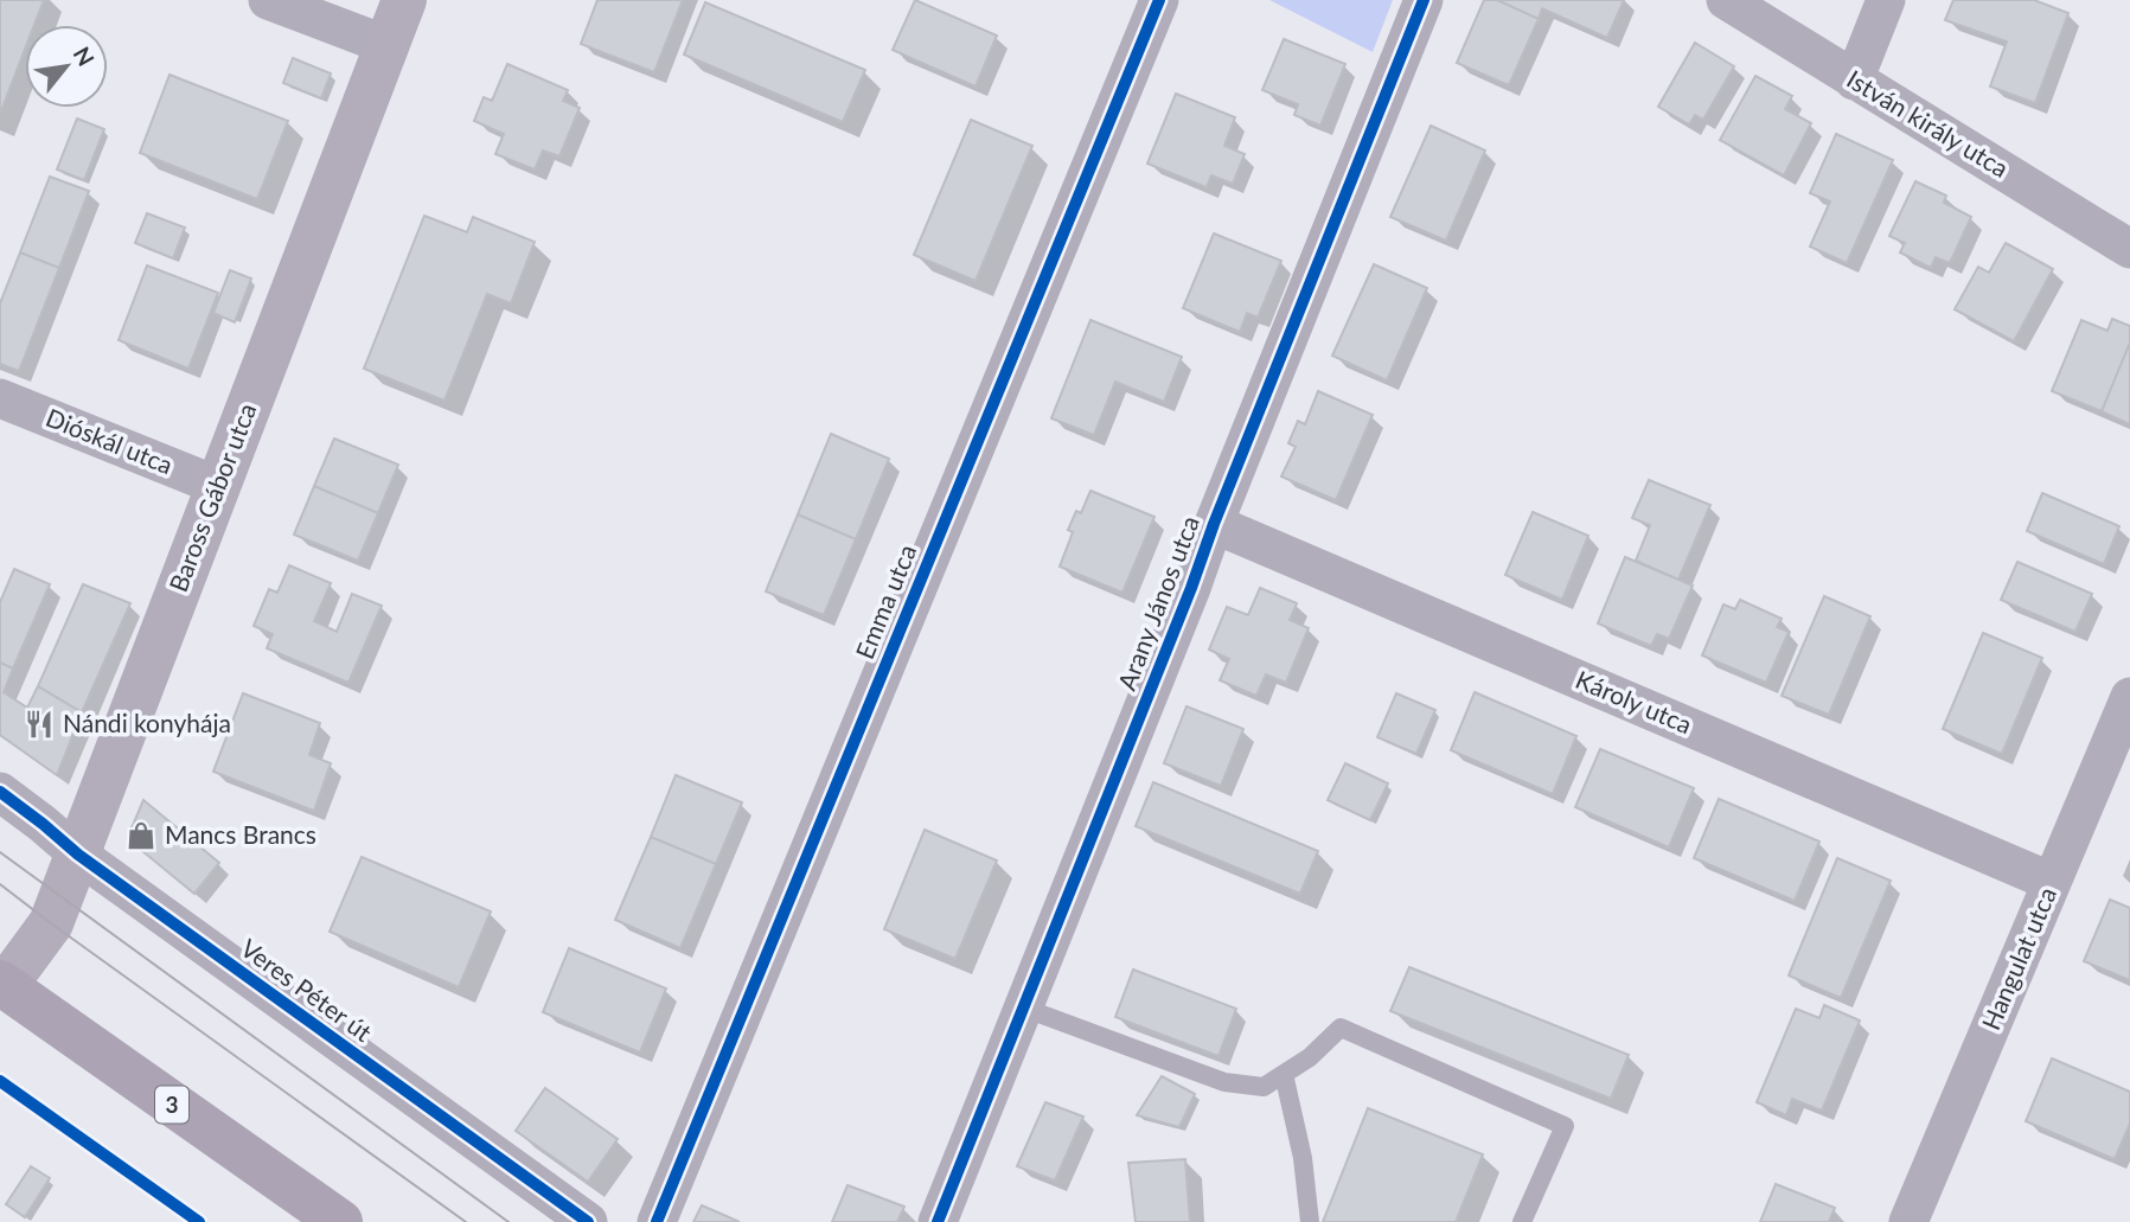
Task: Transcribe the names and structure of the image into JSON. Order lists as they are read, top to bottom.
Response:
{
  "streets": {
    "main road": ["3"],
    "street": [
      "István király utca",
      "Dióskál utca",
      "Baross Gábor utca",
      "Emma utca",
      "Arany János utca",
      "Károly utca",
      "Hangulat utca",
      "Veres Péter út"
    ]
  },
  "crossings": [
    ["Dióskál utca", "Baross Gábor utca"],
    ["Baross Gábor utca", "Veres Péter út"],
    ["Baross Gábor utca", "3"],
    ["Arany János utca", "Károly utca"],
    ["Károly utca", "Hangulat utca"]
  ],
  "places": {
    "restaurant": ["Nándi konyhája"],
    "shop": ["Mancs Brancs"]
  },
  "north": "top right"
}
